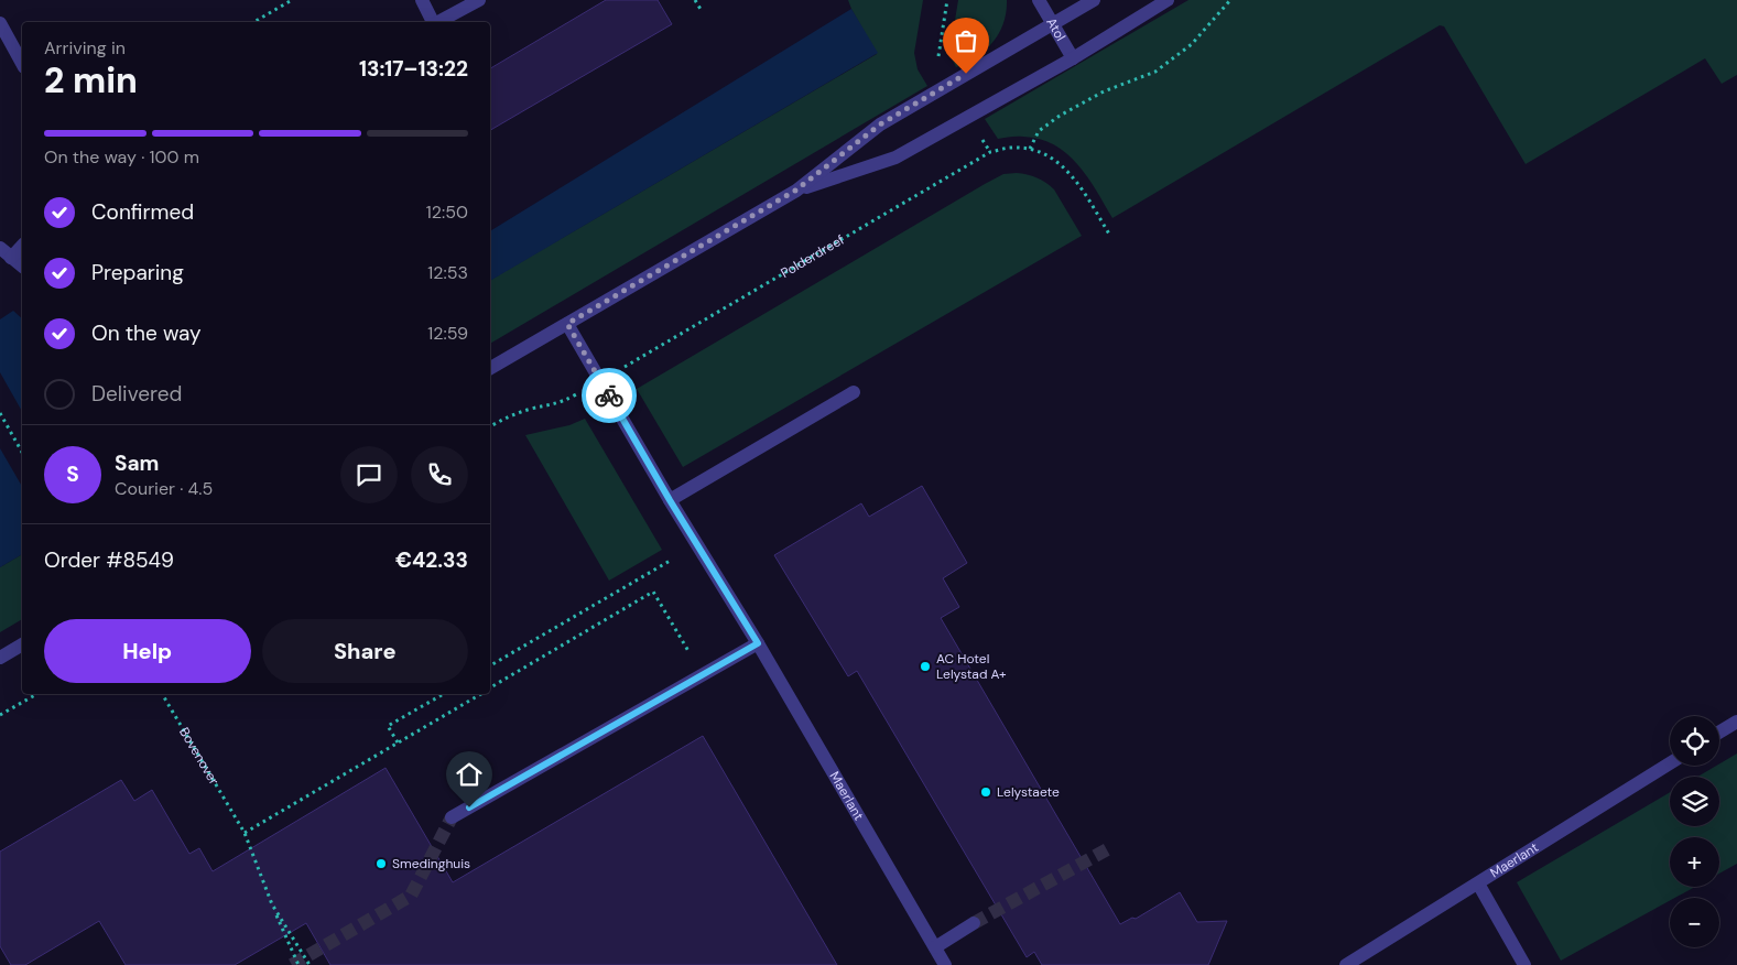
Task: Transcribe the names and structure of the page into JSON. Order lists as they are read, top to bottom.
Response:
{
  "streets": {
    "street": ["Atol", "Maerlant"],
    "path": ["Polderdreef", "Bovenover"]
  },
  "crossings": [
    ["Polderdreef", "Maerlant"]
  ],
  "places": ["AC Hotel Lelystad A+", "Lelystaete", "Smedinghuis"],
  "page": {
    "heading": ["2 min", "Arriving in", "13:17–13:22"],
    "panel": [
      "Sam",
      "Courier · 4.5",
      "Order #8549",
      "€42.33"
    ],
    "bar": "On the way · 100 m",
    "list": [
      ["Confirmed", "12:50"],
      ["Preparing", "12:53"],
      ["On the way", "12:59"],
      "Delivered"
    ],
    "round": "S",
    "buttons": ["Help", "Share"],
    "map_buttons": ["+", "−"]
  }
}
